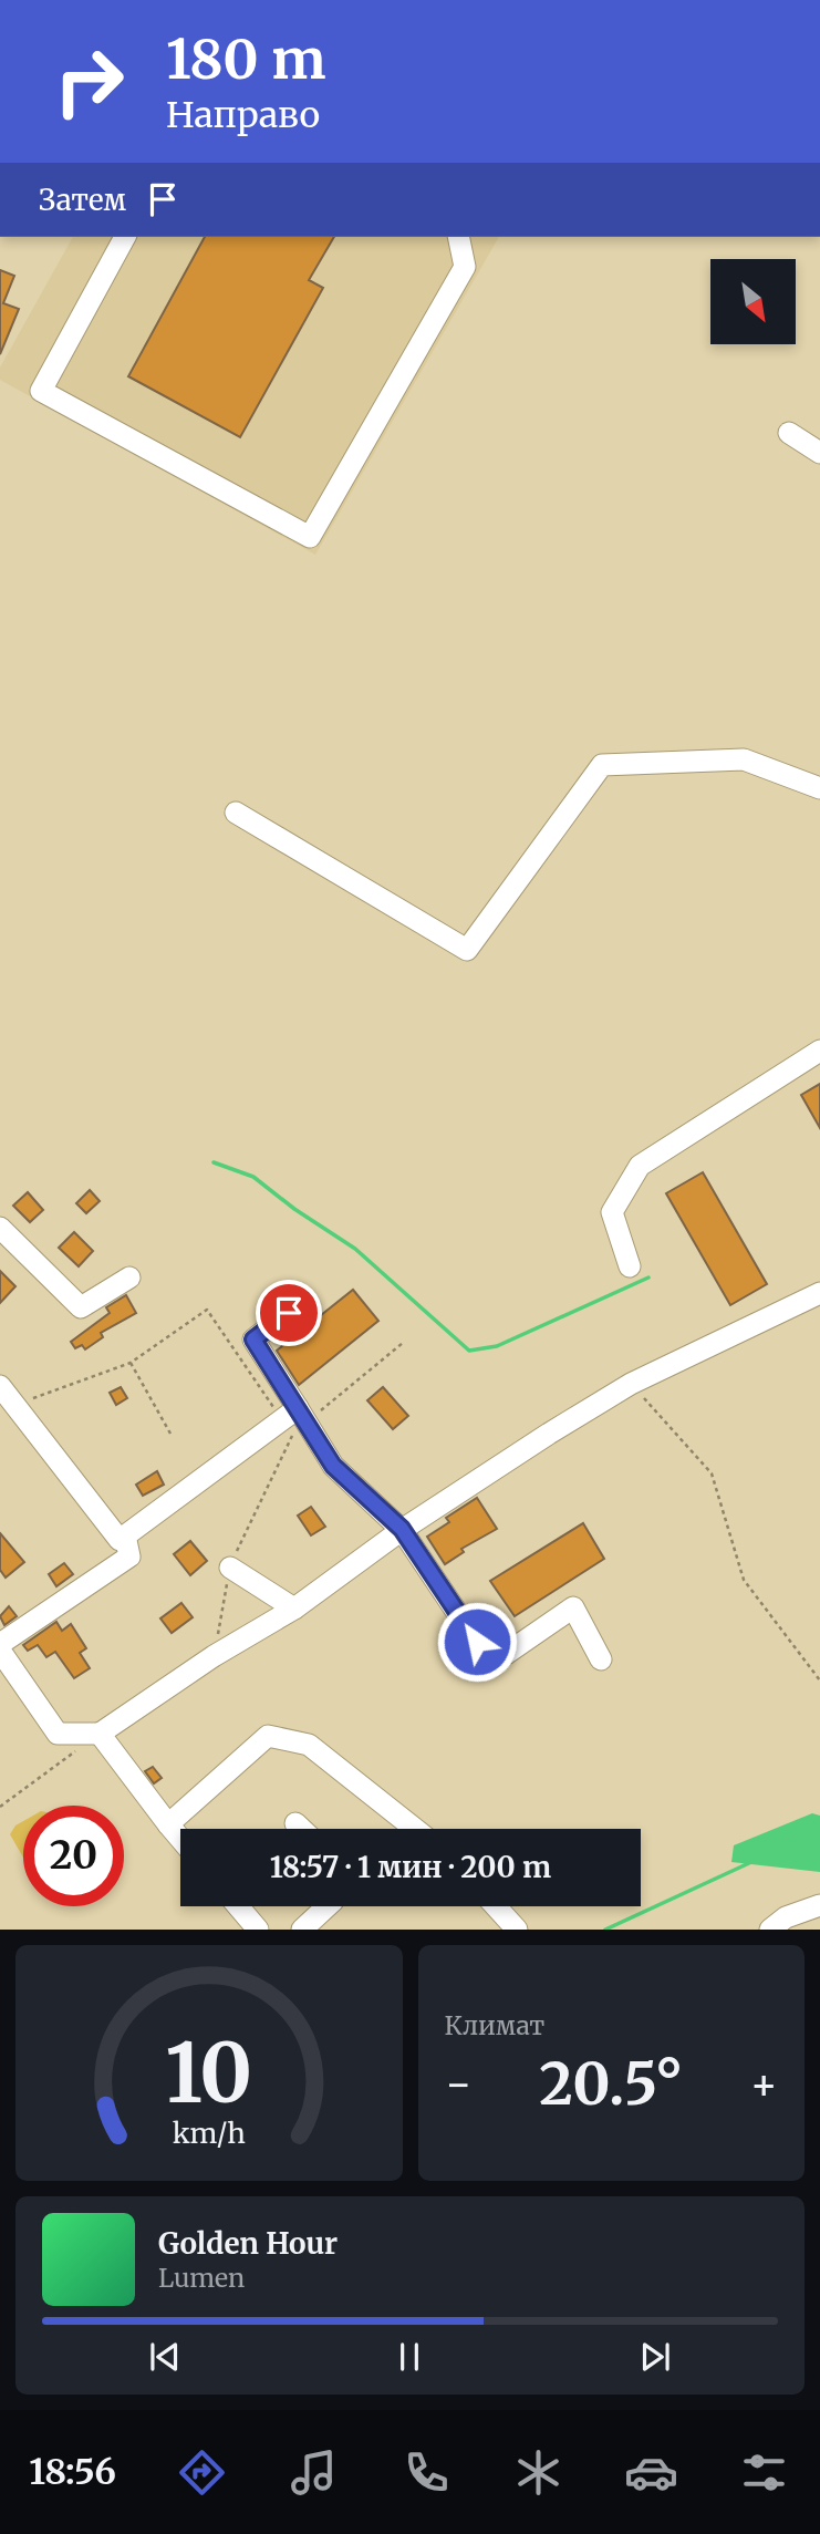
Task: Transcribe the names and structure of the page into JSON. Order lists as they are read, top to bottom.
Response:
{
  "north": "bottom right",
  "page": {
    "turn": ["180 m", "Направо"],
    "then": "Затем",
    "limit": "20",
    "trip": "18:57 · 1 мин · 200 m",
    "tile": "Климат",
    "heat": ["−", "20.5°", "+"],
    "song": ["Golden Hour", "Lumen"],
    "tabs": "18:56",
    "gauge": ["10", "km/h"]
  }
}
